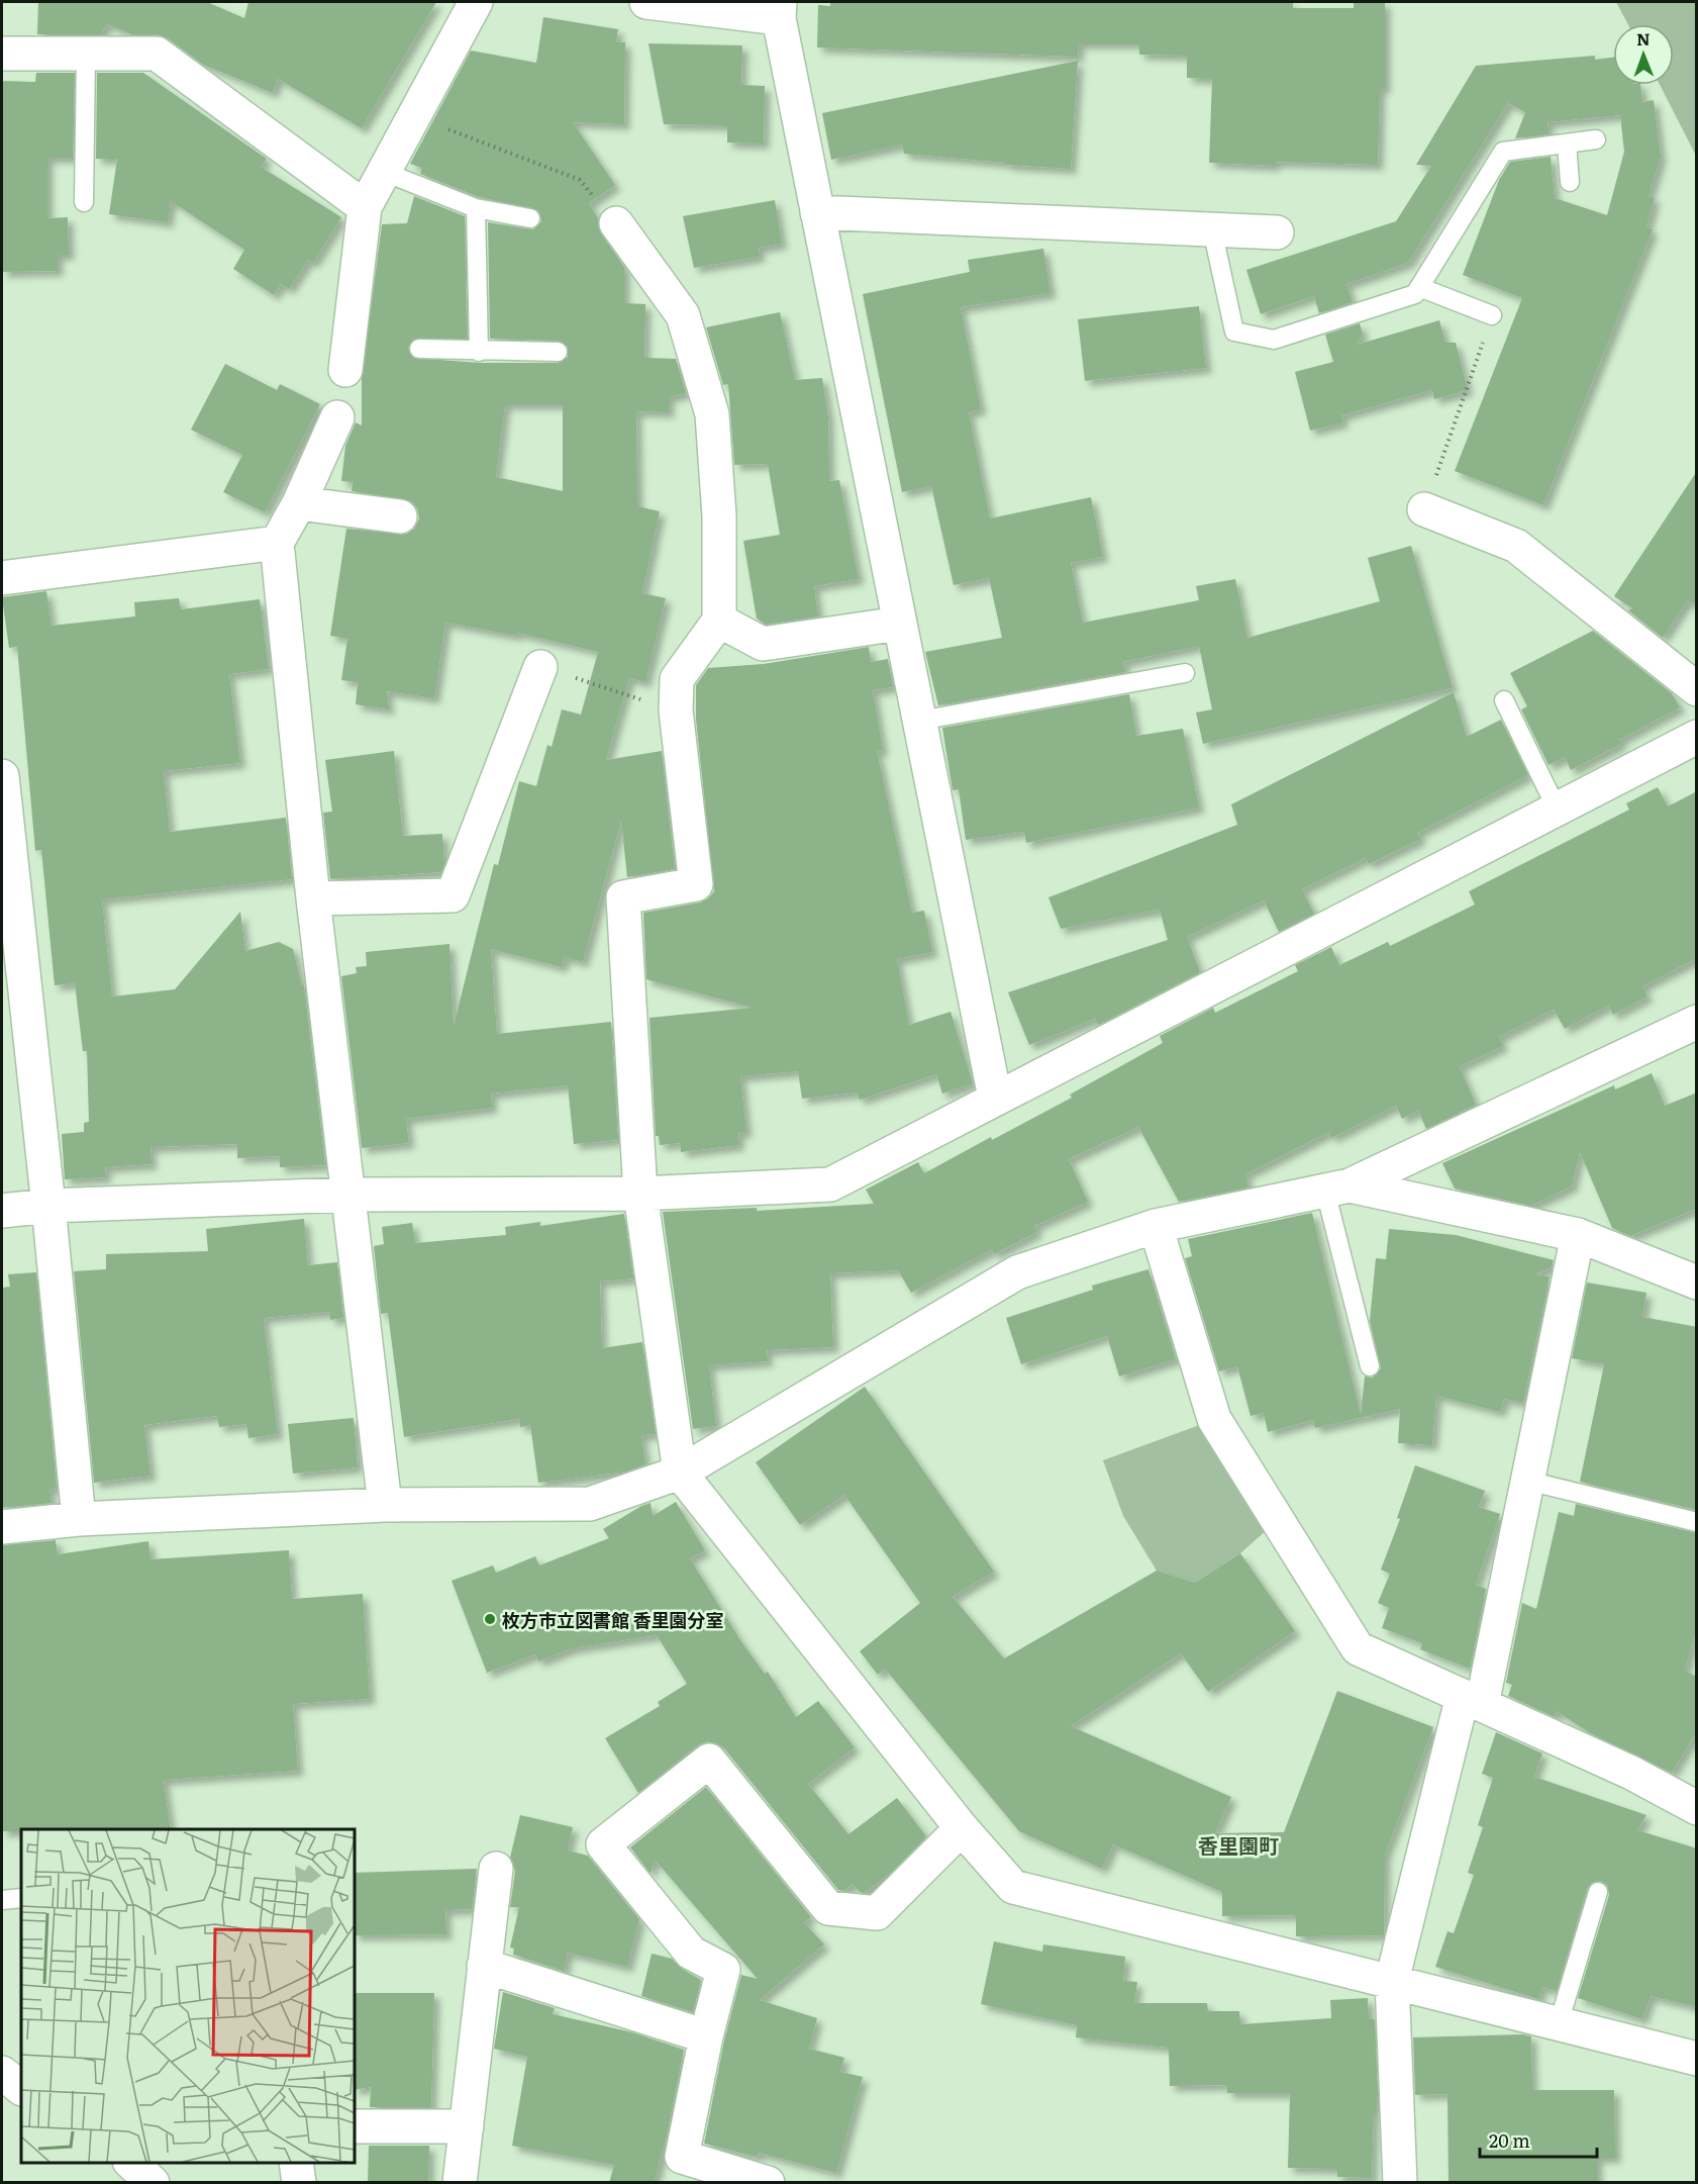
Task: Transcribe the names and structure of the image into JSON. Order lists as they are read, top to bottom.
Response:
{
  "districts": ["香里園町"],
  "places": ["枚方市立図書館 香里園分室"],
  "scale_bar": "20 m",
  "north": "top"
}
